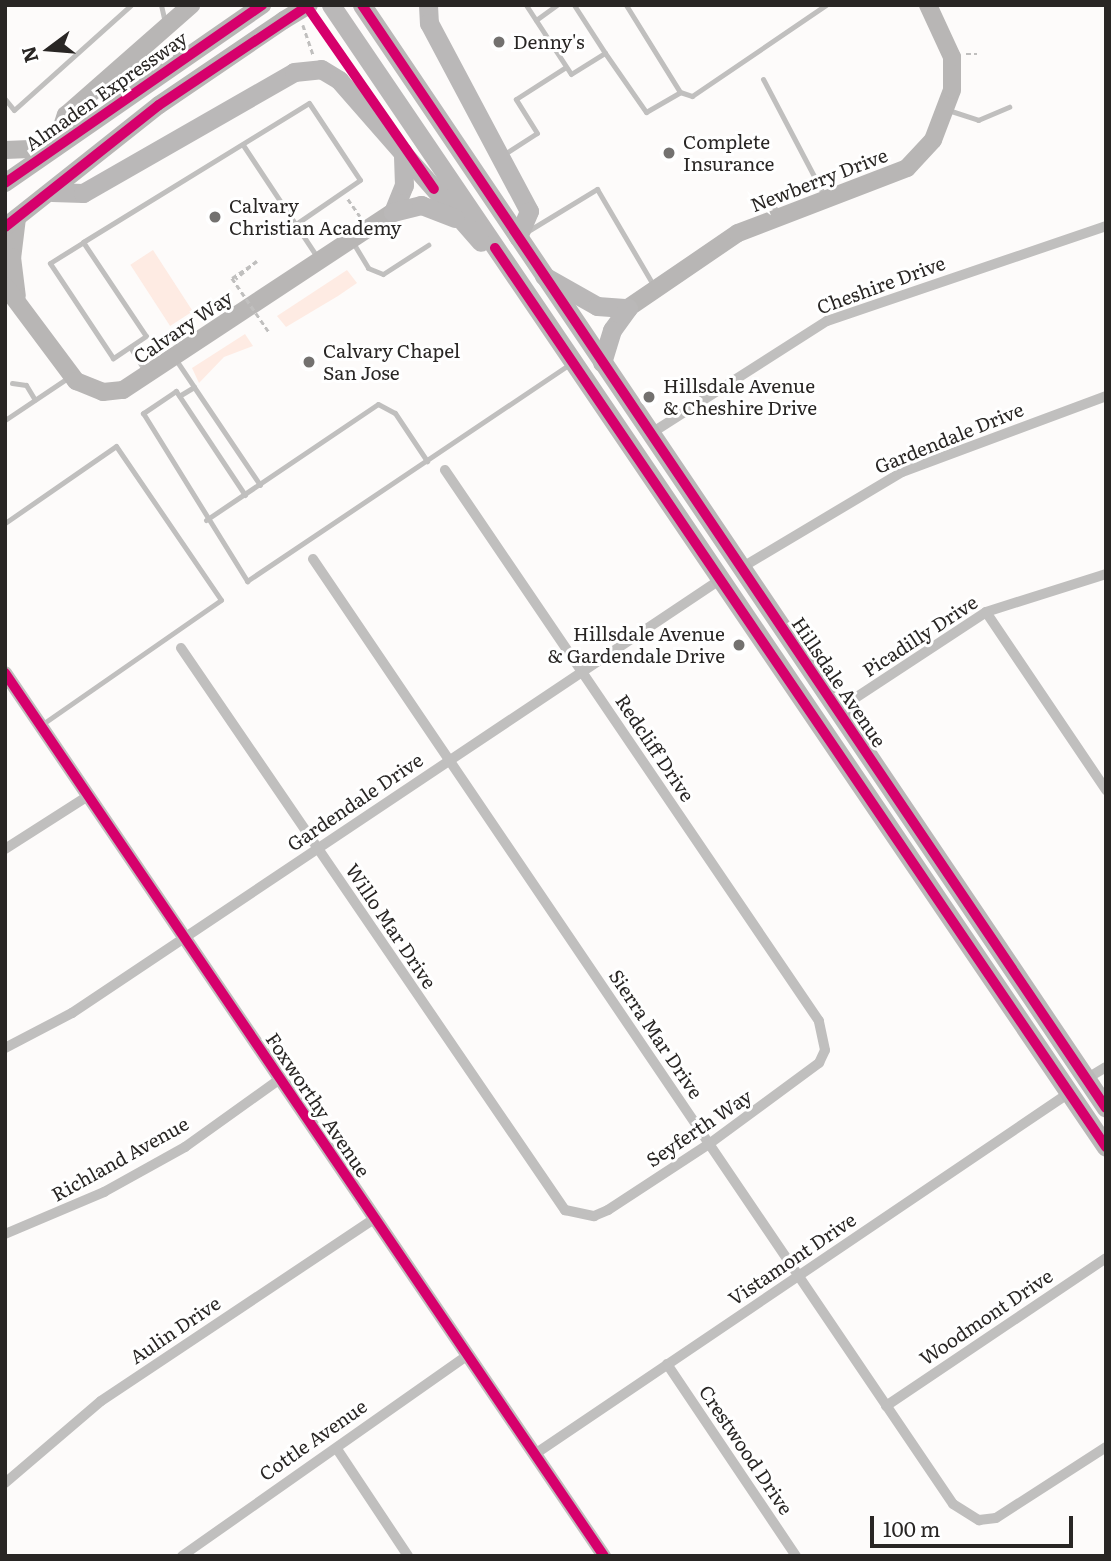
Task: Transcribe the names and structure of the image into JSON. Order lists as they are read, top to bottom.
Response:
{
  "streets": {
    "highway": ["Hillsdale Avenue"],
    "main road": ["Almaden Expressway", "Newberry Drive", "Calvary Way"],
    "street": [
      "Cheshire Drive",
      "Gardendale Drive",
      "Picadilly Drive",
      "Redcliff Drive",
      "Willo Mar Drive",
      "Sierra Mar Drive",
      "Foxworthy Avenue",
      "Seyferth Way",
      "Richland Avenue",
      "Vistamont Drive",
      "Woodmont Drive",
      "Aulin Drive",
      "Cottle Avenue",
      "Crestwood Drive"
    ]
  },
  "crossings": [
    ["Cheshire Drive", "Hillsdale Avenue"],
    ["Gardendale Drive", "Hillsdale Avenue"],
    ["Gardendale Drive", "Redcliff Drive"],
    ["Gardendale Drive", "Willo Mar Drive"],
    ["Gardendale Drive", "Sierra Mar Drive"],
    ["Gardendale Drive", "Foxworthy Avenue"],
    ["Picadilly Drive", "Hillsdale Avenue"],
    ["Hillsdale Avenue", "Vistamont Drive"],
    ["Redcliff Drive", "Seyferth Way"],
    ["Willo Mar Drive", "Seyferth Way"],
    ["Sierra Mar Drive", "Seyferth Way"],
    ["Sierra Mar Drive", "Vistamont Drive"],
    ["Sierra Mar Drive", "Woodmont Drive"],
    ["Foxworthy Avenue", "Richland Avenue"],
    ["Foxworthy Avenue", "Vistamont Drive"],
    ["Foxworthy Avenue", "Aulin Drive"],
    ["Foxworthy Avenue", "Cottle Avenue"],
    ["Vistamont Drive", "Crestwood Drive"]
  ],
  "places": [
    "Denny's",
    "Complete Insurance",
    "Calvary Christian Academy",
    "Calvary Chapel San Jose",
    "Hillsdale Avenue & Cheshire Drive",
    "Hillsdale Avenue & Gardendale Drive"
  ],
  "scale_bar": "100 m",
  "north": "left"
}
